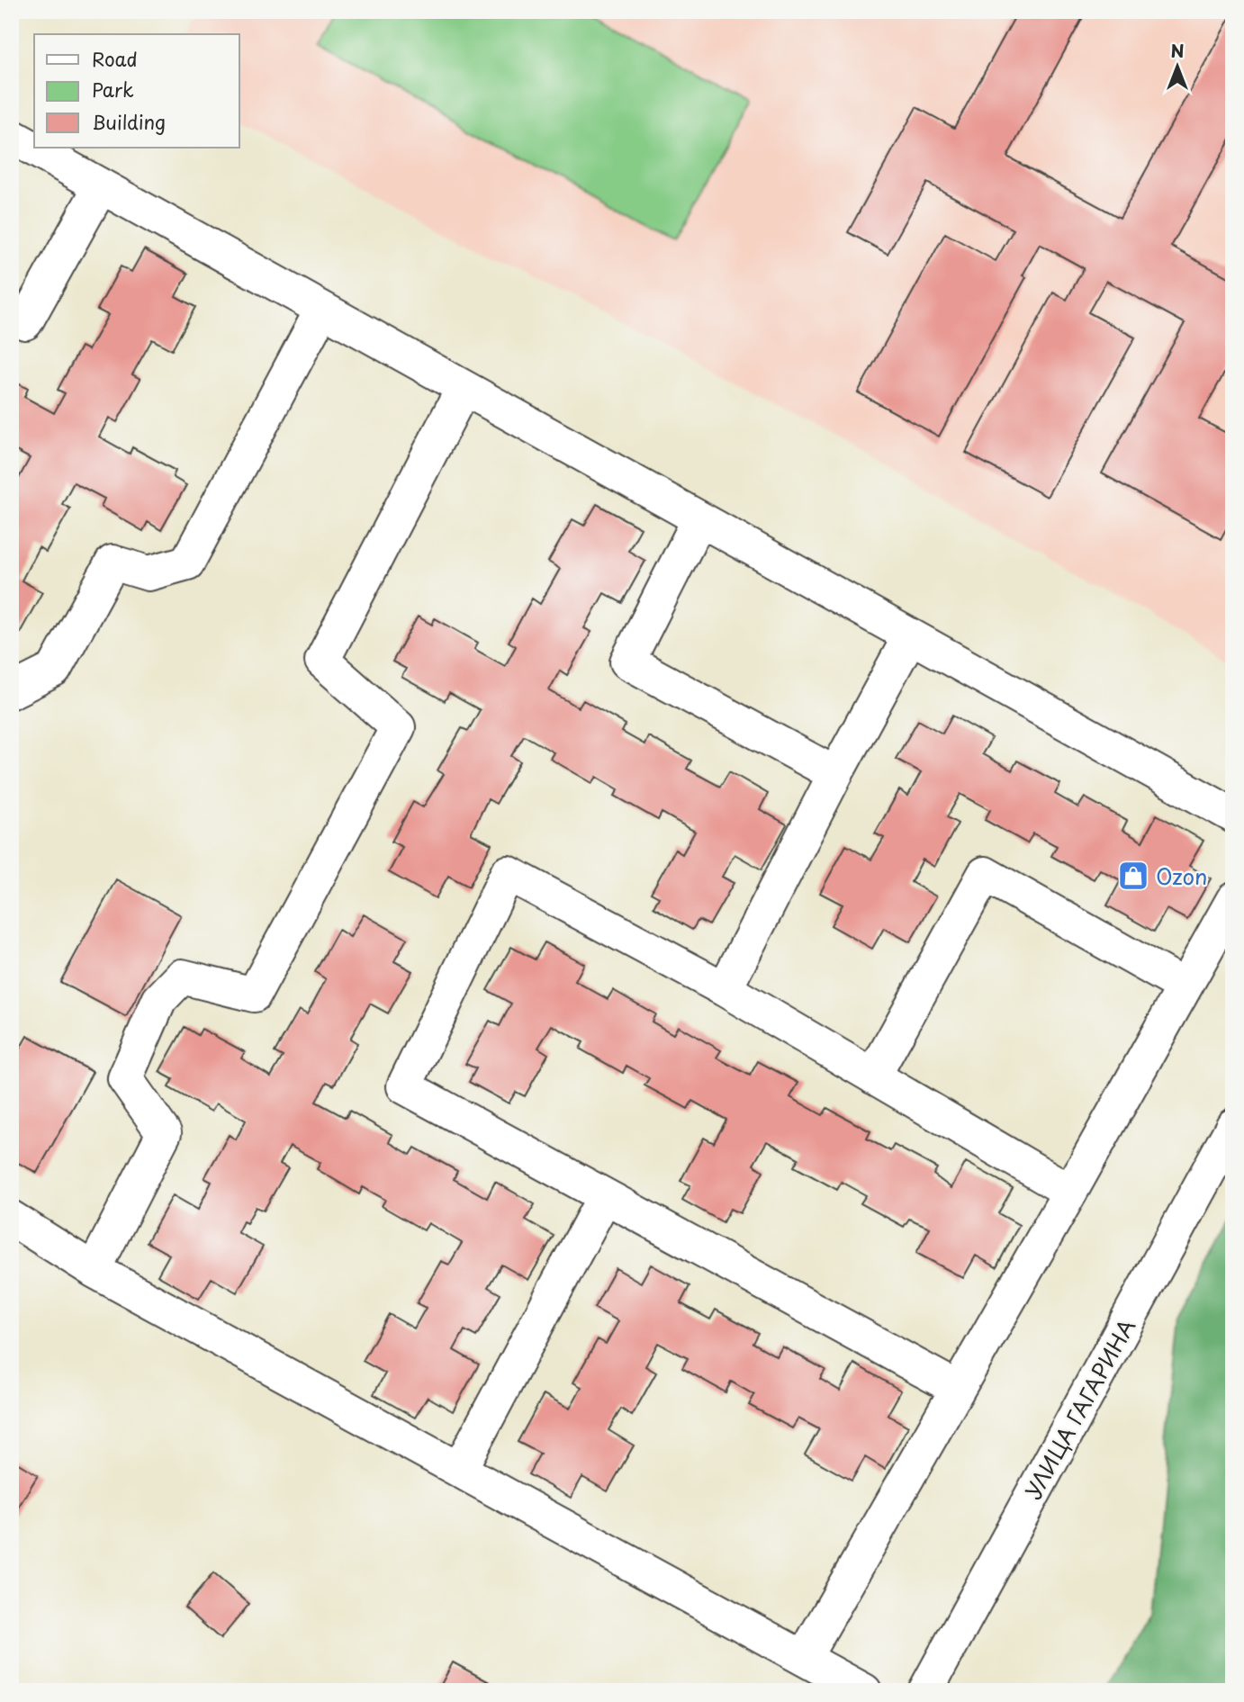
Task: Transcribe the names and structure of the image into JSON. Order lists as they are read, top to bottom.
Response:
{
  "streets": {
    "street": ["УЛИЦА ГАГАРИНА"]
  },
  "places": {
    "shop": ["Ozon"]
  },
  "legend": ["Road", "Park", "Building"],
  "north": "top"
}
